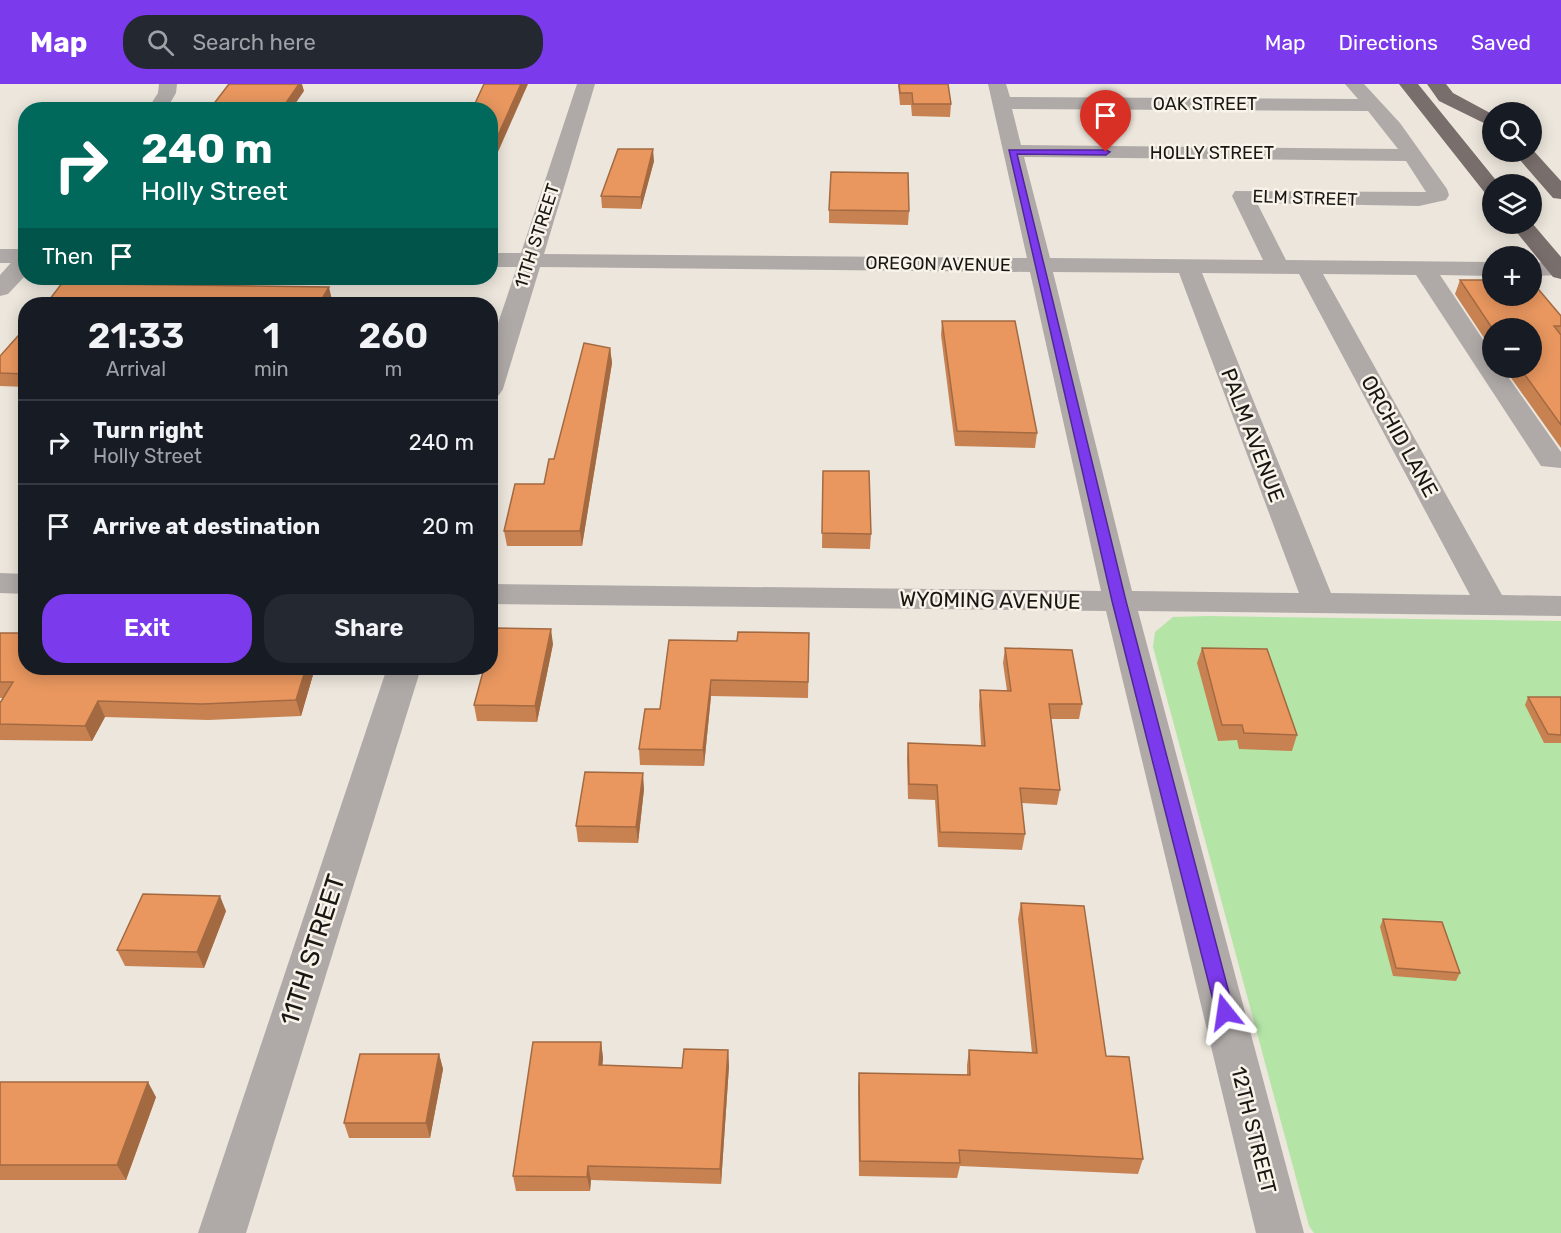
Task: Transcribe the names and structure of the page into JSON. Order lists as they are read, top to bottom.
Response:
{
  "streets": {
    "street": [
      "OAK STREET",
      "HOLLY STREET",
      "ELM STREET",
      "11TH STREET",
      "OREGON AVENUE",
      "PALM AVENUE",
      "ORCHID LANE",
      "WYOMING AVENUE",
      "12TH STREET"
    ]
  },
  "crossings": [
    ["OAK STREET", "12TH STREET"],
    ["HOLLY STREET", "ELM STREET"],
    ["HOLLY STREET", "12TH STREET"],
    ["ELM STREET", "OREGON AVENUE"],
    ["11TH STREET", "OREGON AVENUE"],
    ["OREGON AVENUE", "PALM AVENUE"],
    ["OREGON AVENUE", "ORCHID LANE"],
    ["OREGON AVENUE", "12TH STREET"],
    ["PALM AVENUE", "WYOMING AVENUE"],
    ["ORCHID LANE", "WYOMING AVENUE"],
    ["WYOMING AVENUE", "12TH STREET"]
  ],
  "page": {
    "header": "Map",
    "search": "Search here",
    "nav": ["Map", "Directions", "Saved"],
    "map_buttons": ["+", "−"],
    "turn": ["240 m", "Holly Street"],
    "then": "Then",
    "eta": [
      "21:33",
      "Arrival",
      "1",
      "min",
      "260",
      "m"
    ],
    "list": [
      {
        "name": "Turn right",
        "note": "Holly Street",
        "value": "240 m"
      },
      {
        "name": "Arrive at destination",
        "value": "20 m"
      }
    ],
    "buttons": ["Exit", "Share"]
  }
}
